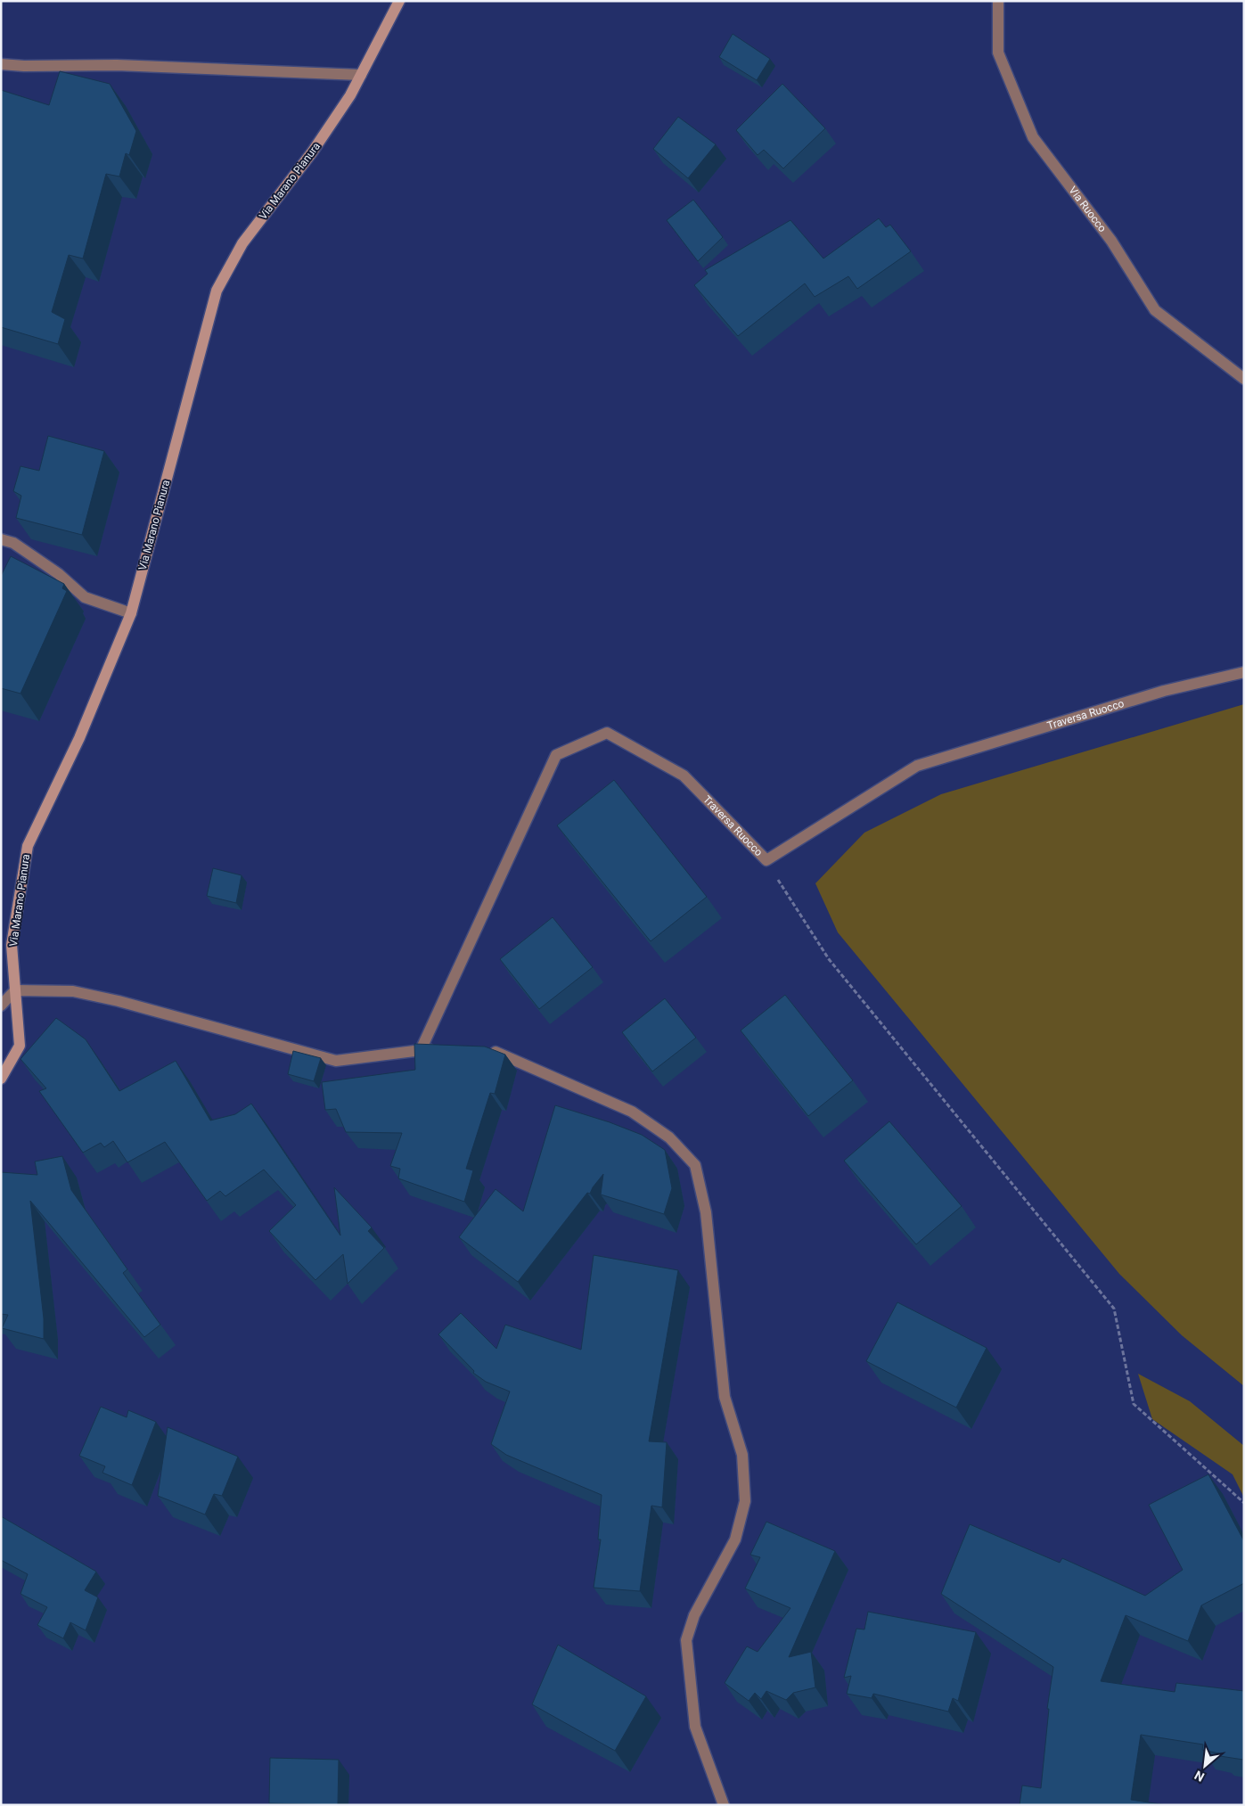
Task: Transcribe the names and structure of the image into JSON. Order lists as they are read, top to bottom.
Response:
{
  "streets": {
    "street": ["Via Marano Pianura", "Via Ruocco", "Traversa Ruocco"]
  },
  "north": "bottom left"
}
